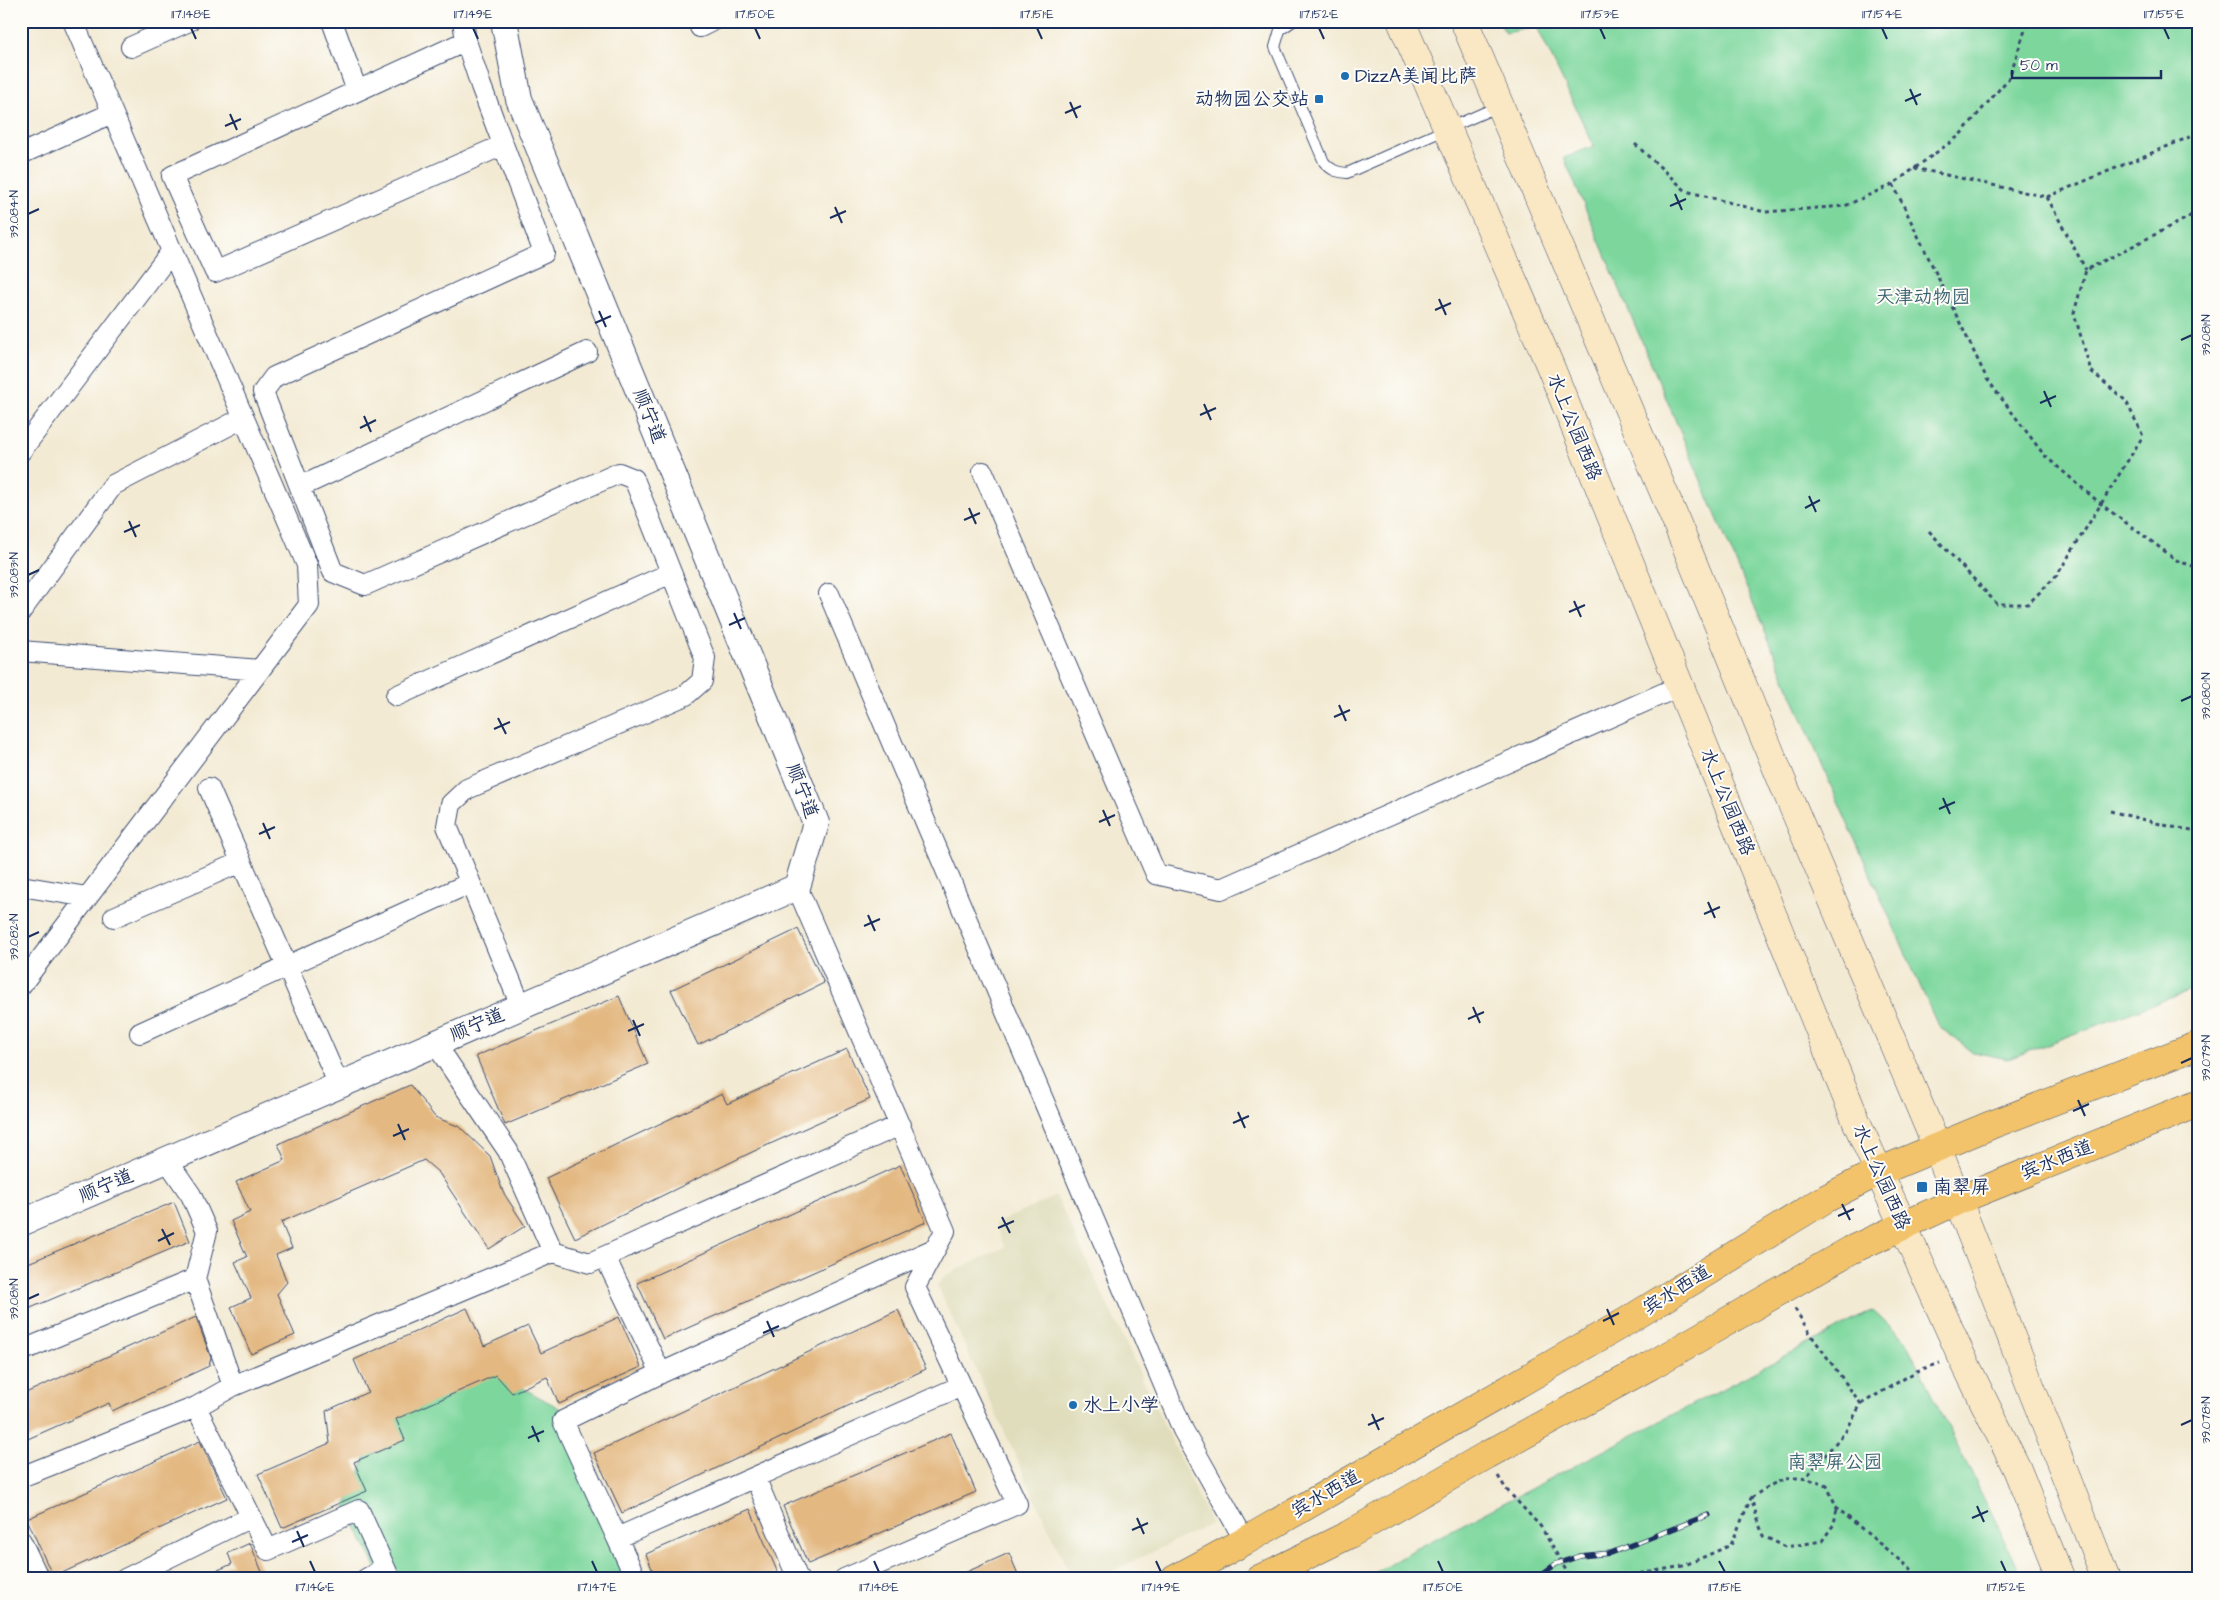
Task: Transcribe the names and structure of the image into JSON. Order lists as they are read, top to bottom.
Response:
{
  "streets": {
    "main road": ["水上公园西路", "宾水西道"],
    "street": ["顺宁道"]
  },
  "crossings": [
    ["水上公园西路", "宾水西道"]
  ],
  "parks": ["天津动物园", "南翠屏公园"],
  "places": {
    "other": ["DizzA美闻比萨", "水上小学"],
    "transit": ["动物园公交站", "南翠屏"]
  },
  "scale_bar": "50 m",
  "coordinates": [
    "117.148°E",
    "117.149°E",
    "117.150°E",
    "117.151°E",
    "117.152°E",
    "117.153°E",
    "117.154°E",
    "117.155°E",
    "39.084°N",
    "39.081°N",
    "39.083°N",
    "39.080°N",
    "39.082°N",
    "39.079°N",
    "39.078°N",
    "117.146°E",
    "117.147°E"
  ]
}
